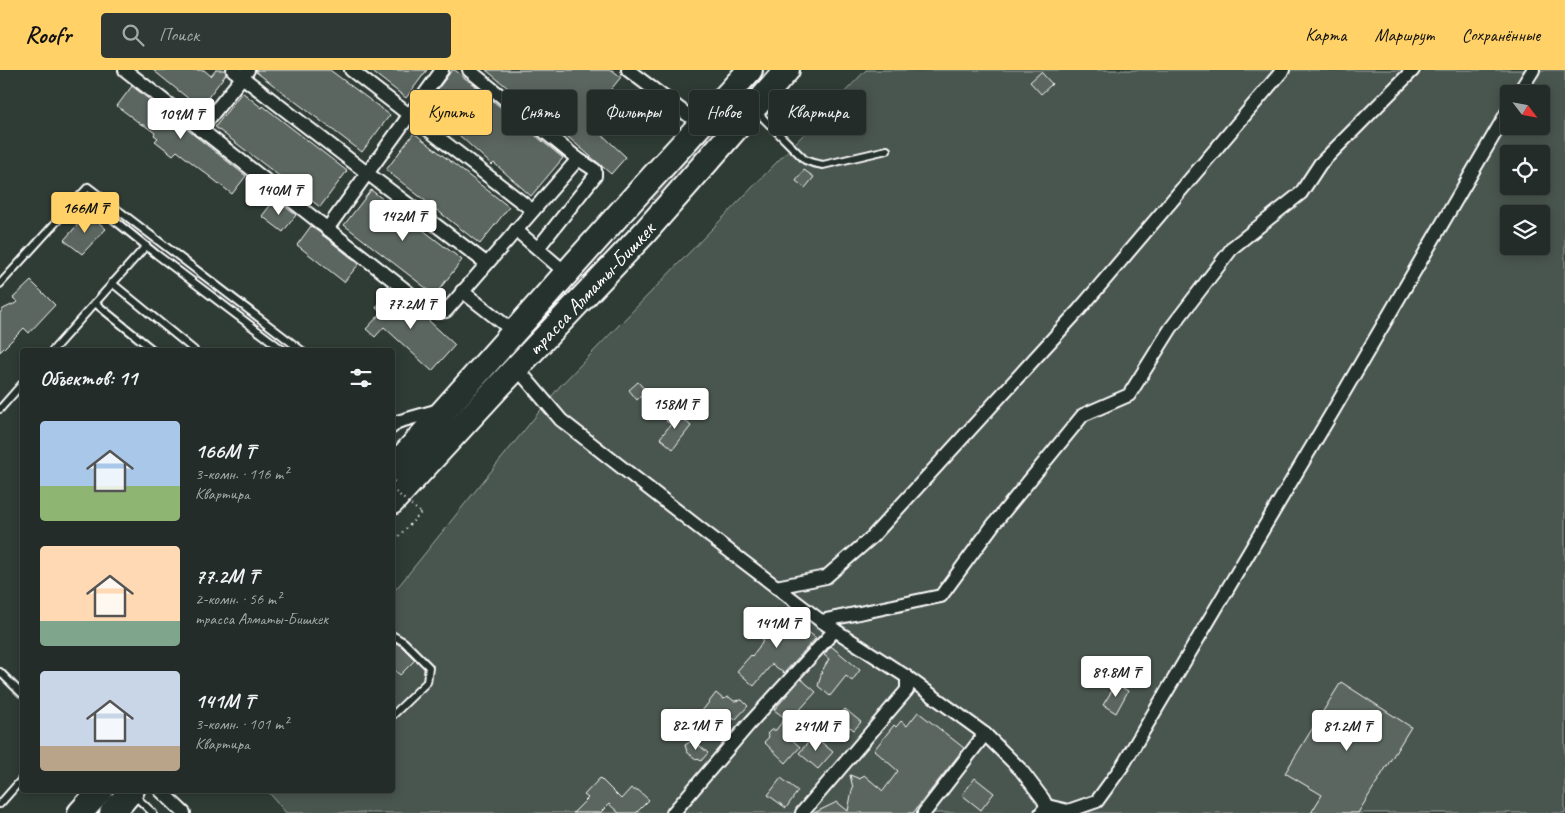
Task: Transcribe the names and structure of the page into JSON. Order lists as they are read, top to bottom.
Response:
{
  "streets": {
    "highway": ["трасса Алматы-Бишкек"]
  },
  "north": "bottom right",
  "page": {
    "header": "Roofr",
    "search": "Поиск",
    "nav": ["Карта", "Маршрут", "Сохранённые"],
    "chip": [
      "Купить",
      "Снять",
      "Фильтры",
      "Новое",
      "Квартира"
    ],
    "price": [
      "109M ₸",
      "140M ₸",
      "166M ₸",
      "142M ₸",
      "77.2M ₸",
      "158M ₸",
      "141M ₸",
      "89.8M ₸",
      "82.1M ₸",
      "241M ₸",
      "81.2M ₸"
    ],
    "heading": "Объектов: 11",
    "list": [
      {
        "name": "166M ₸",
        "note": "3-комн. · 116 m² · Квартира"
      },
      {
        "name": "77.2M ₸",
        "note": "2-комн. · 56 m² · трасса Алматы-Бишкек"
      },
      {
        "name": "141M ₸",
        "note": "3-комн. · 101 m² · Квартира"
      }
    ]
  }
}
